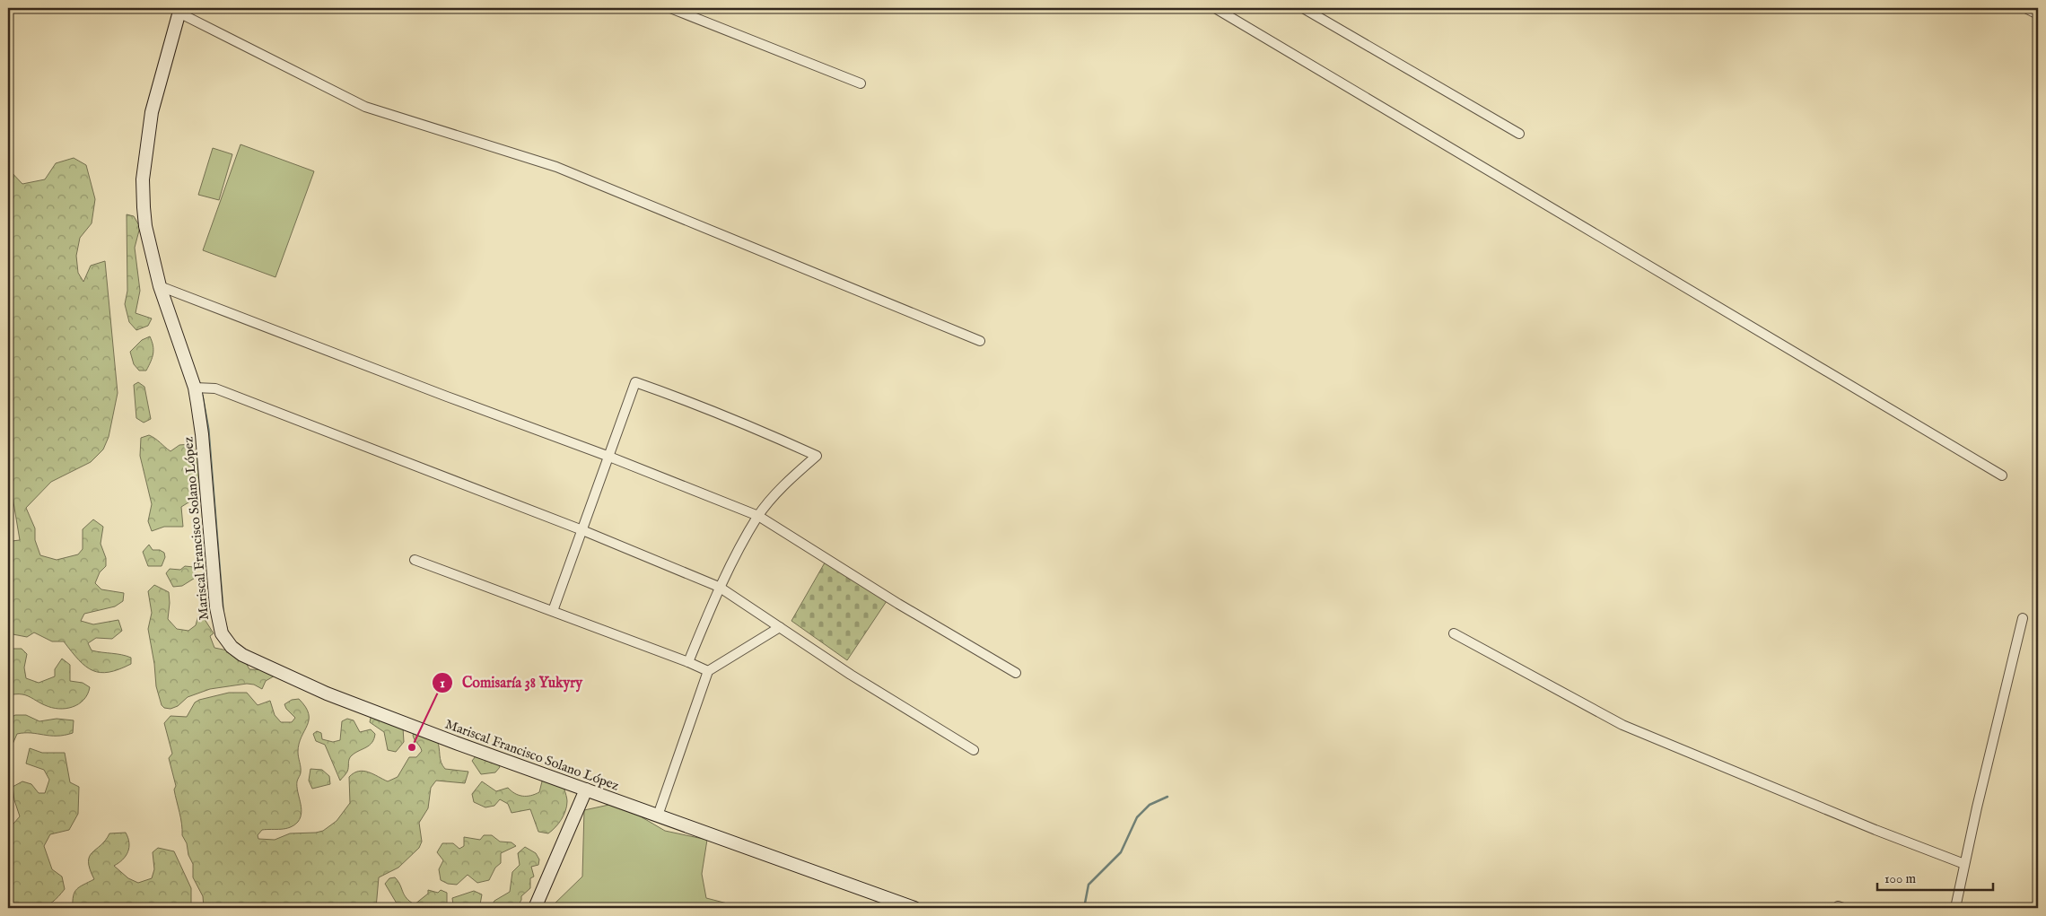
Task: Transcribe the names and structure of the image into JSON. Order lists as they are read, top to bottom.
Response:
{
  "streets": {
    "street": ["Mariscal Francisco Solano López"]
  },
  "places": ["Comisaría 38 Yukyry"],
  "scale_bar": "100 m"
}
